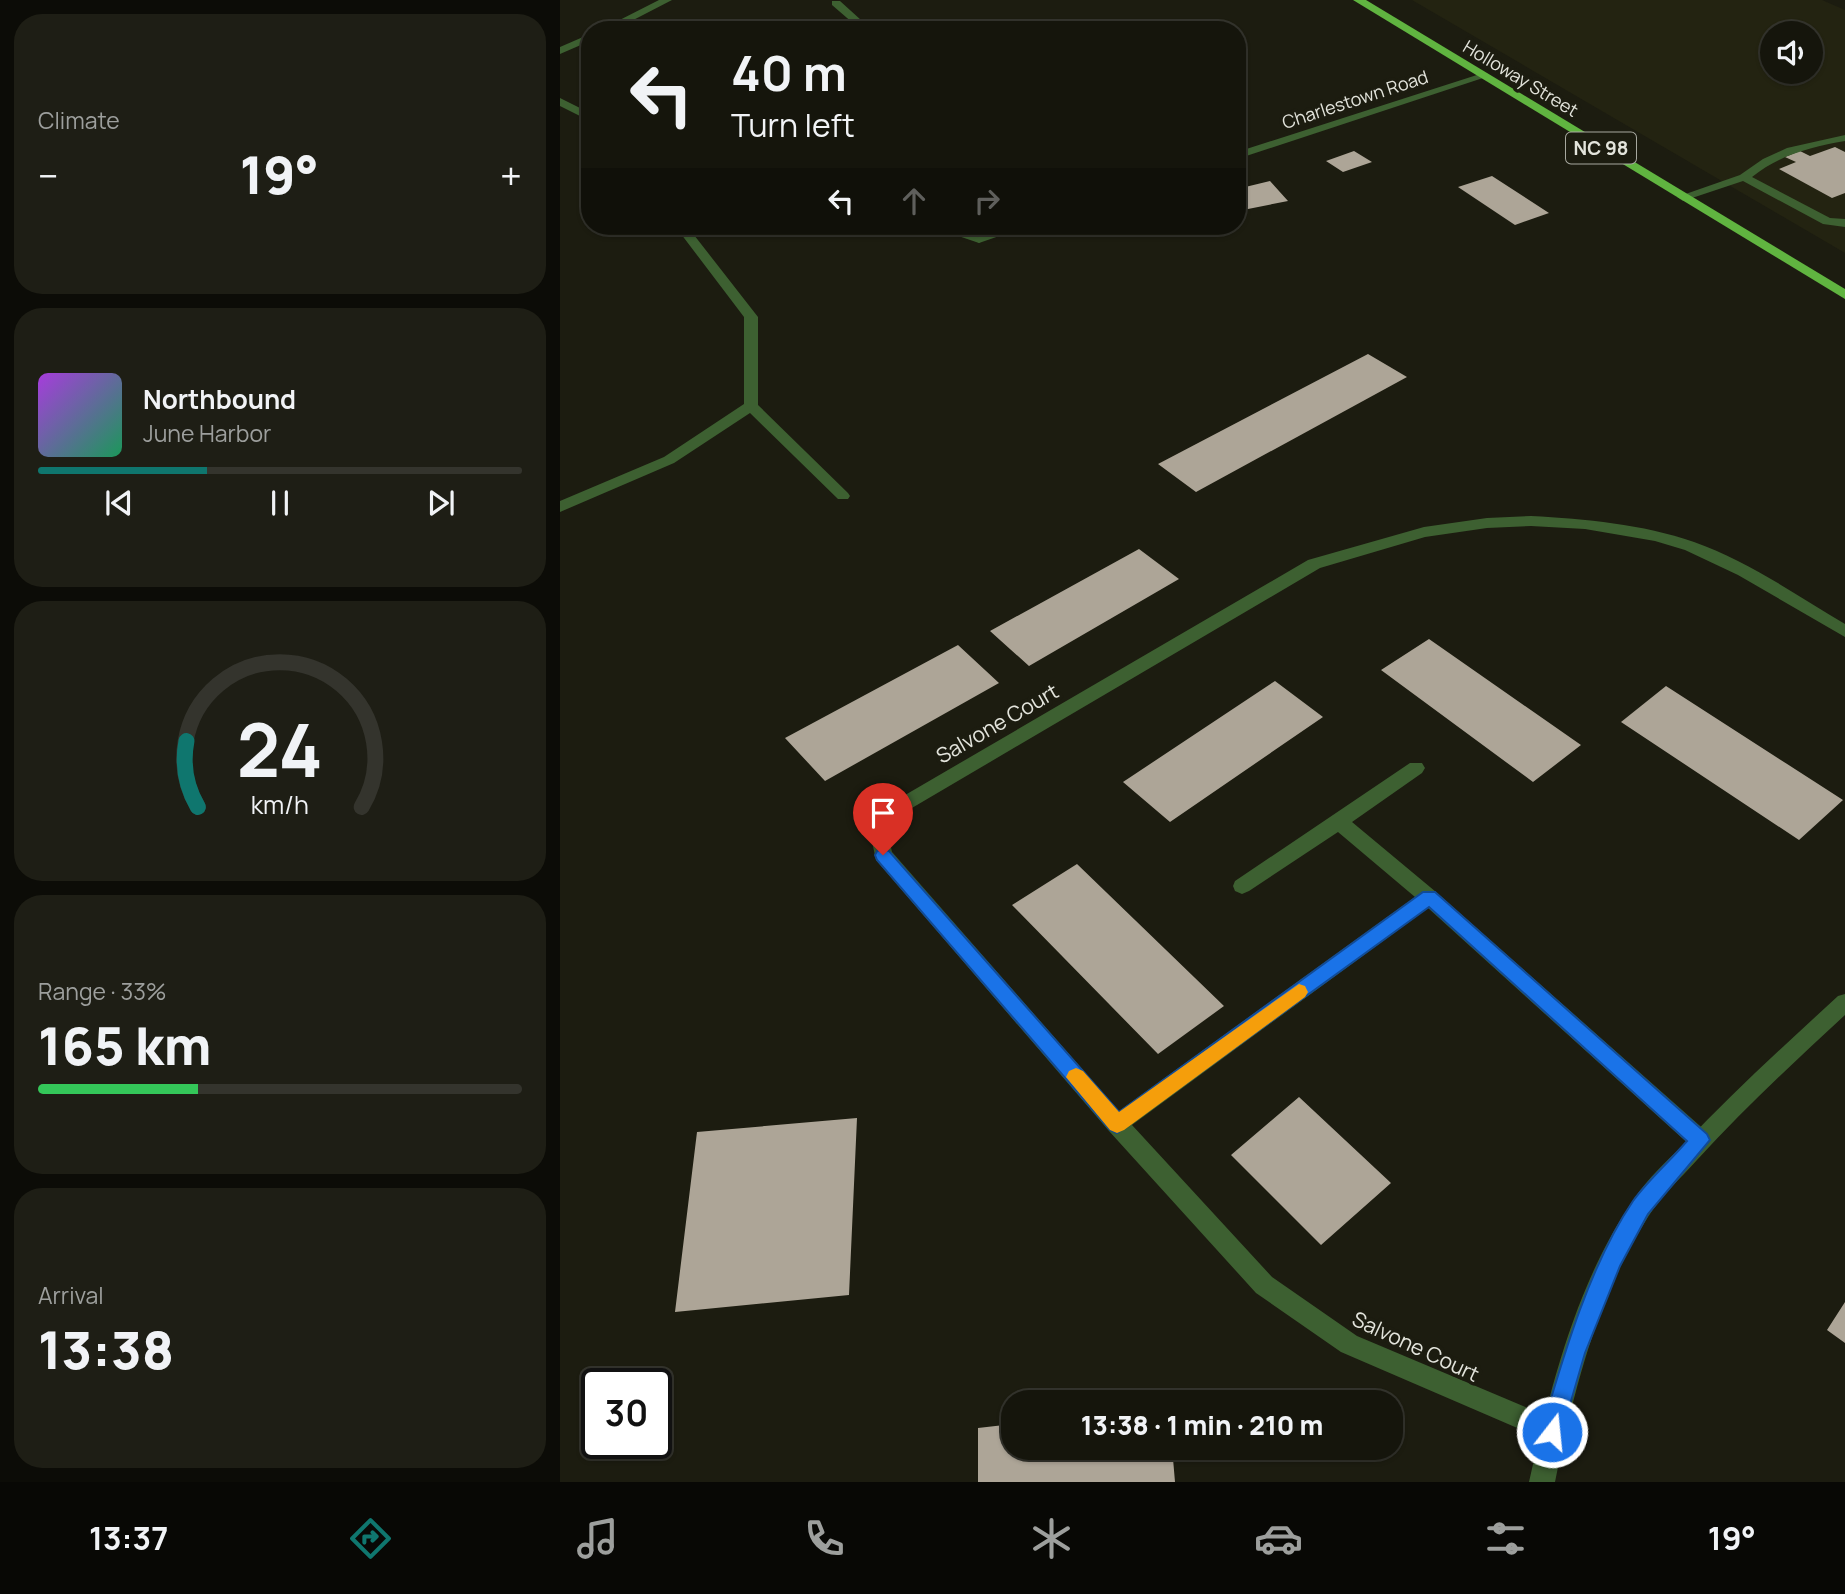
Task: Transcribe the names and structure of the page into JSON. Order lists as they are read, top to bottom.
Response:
{
  "streets": {
    "highway": ["Holloway Street", "NC 98"],
    "street": ["Charlestown Road", "Salvone Court"]
  },
  "crossings": [
    ["Holloway Street", "Charlestown Road"]
  ],
  "page": {
    "tile": [
      "Climate",
      ["Range · 33%", "165 km"],
      ["Arrival", "13:38"]
    ],
    "turn": ["40 m", "Turn left"],
    "heat": ["−", "19°", "+"],
    "song": ["Northbound", "June Harbor"],
    "limit": "30",
    "trip": "13:38 · 1 min · 210 m",
    "tabs": ["13:37", "19°"],
    "gauge": ["24", "km/h"]
  }
}
